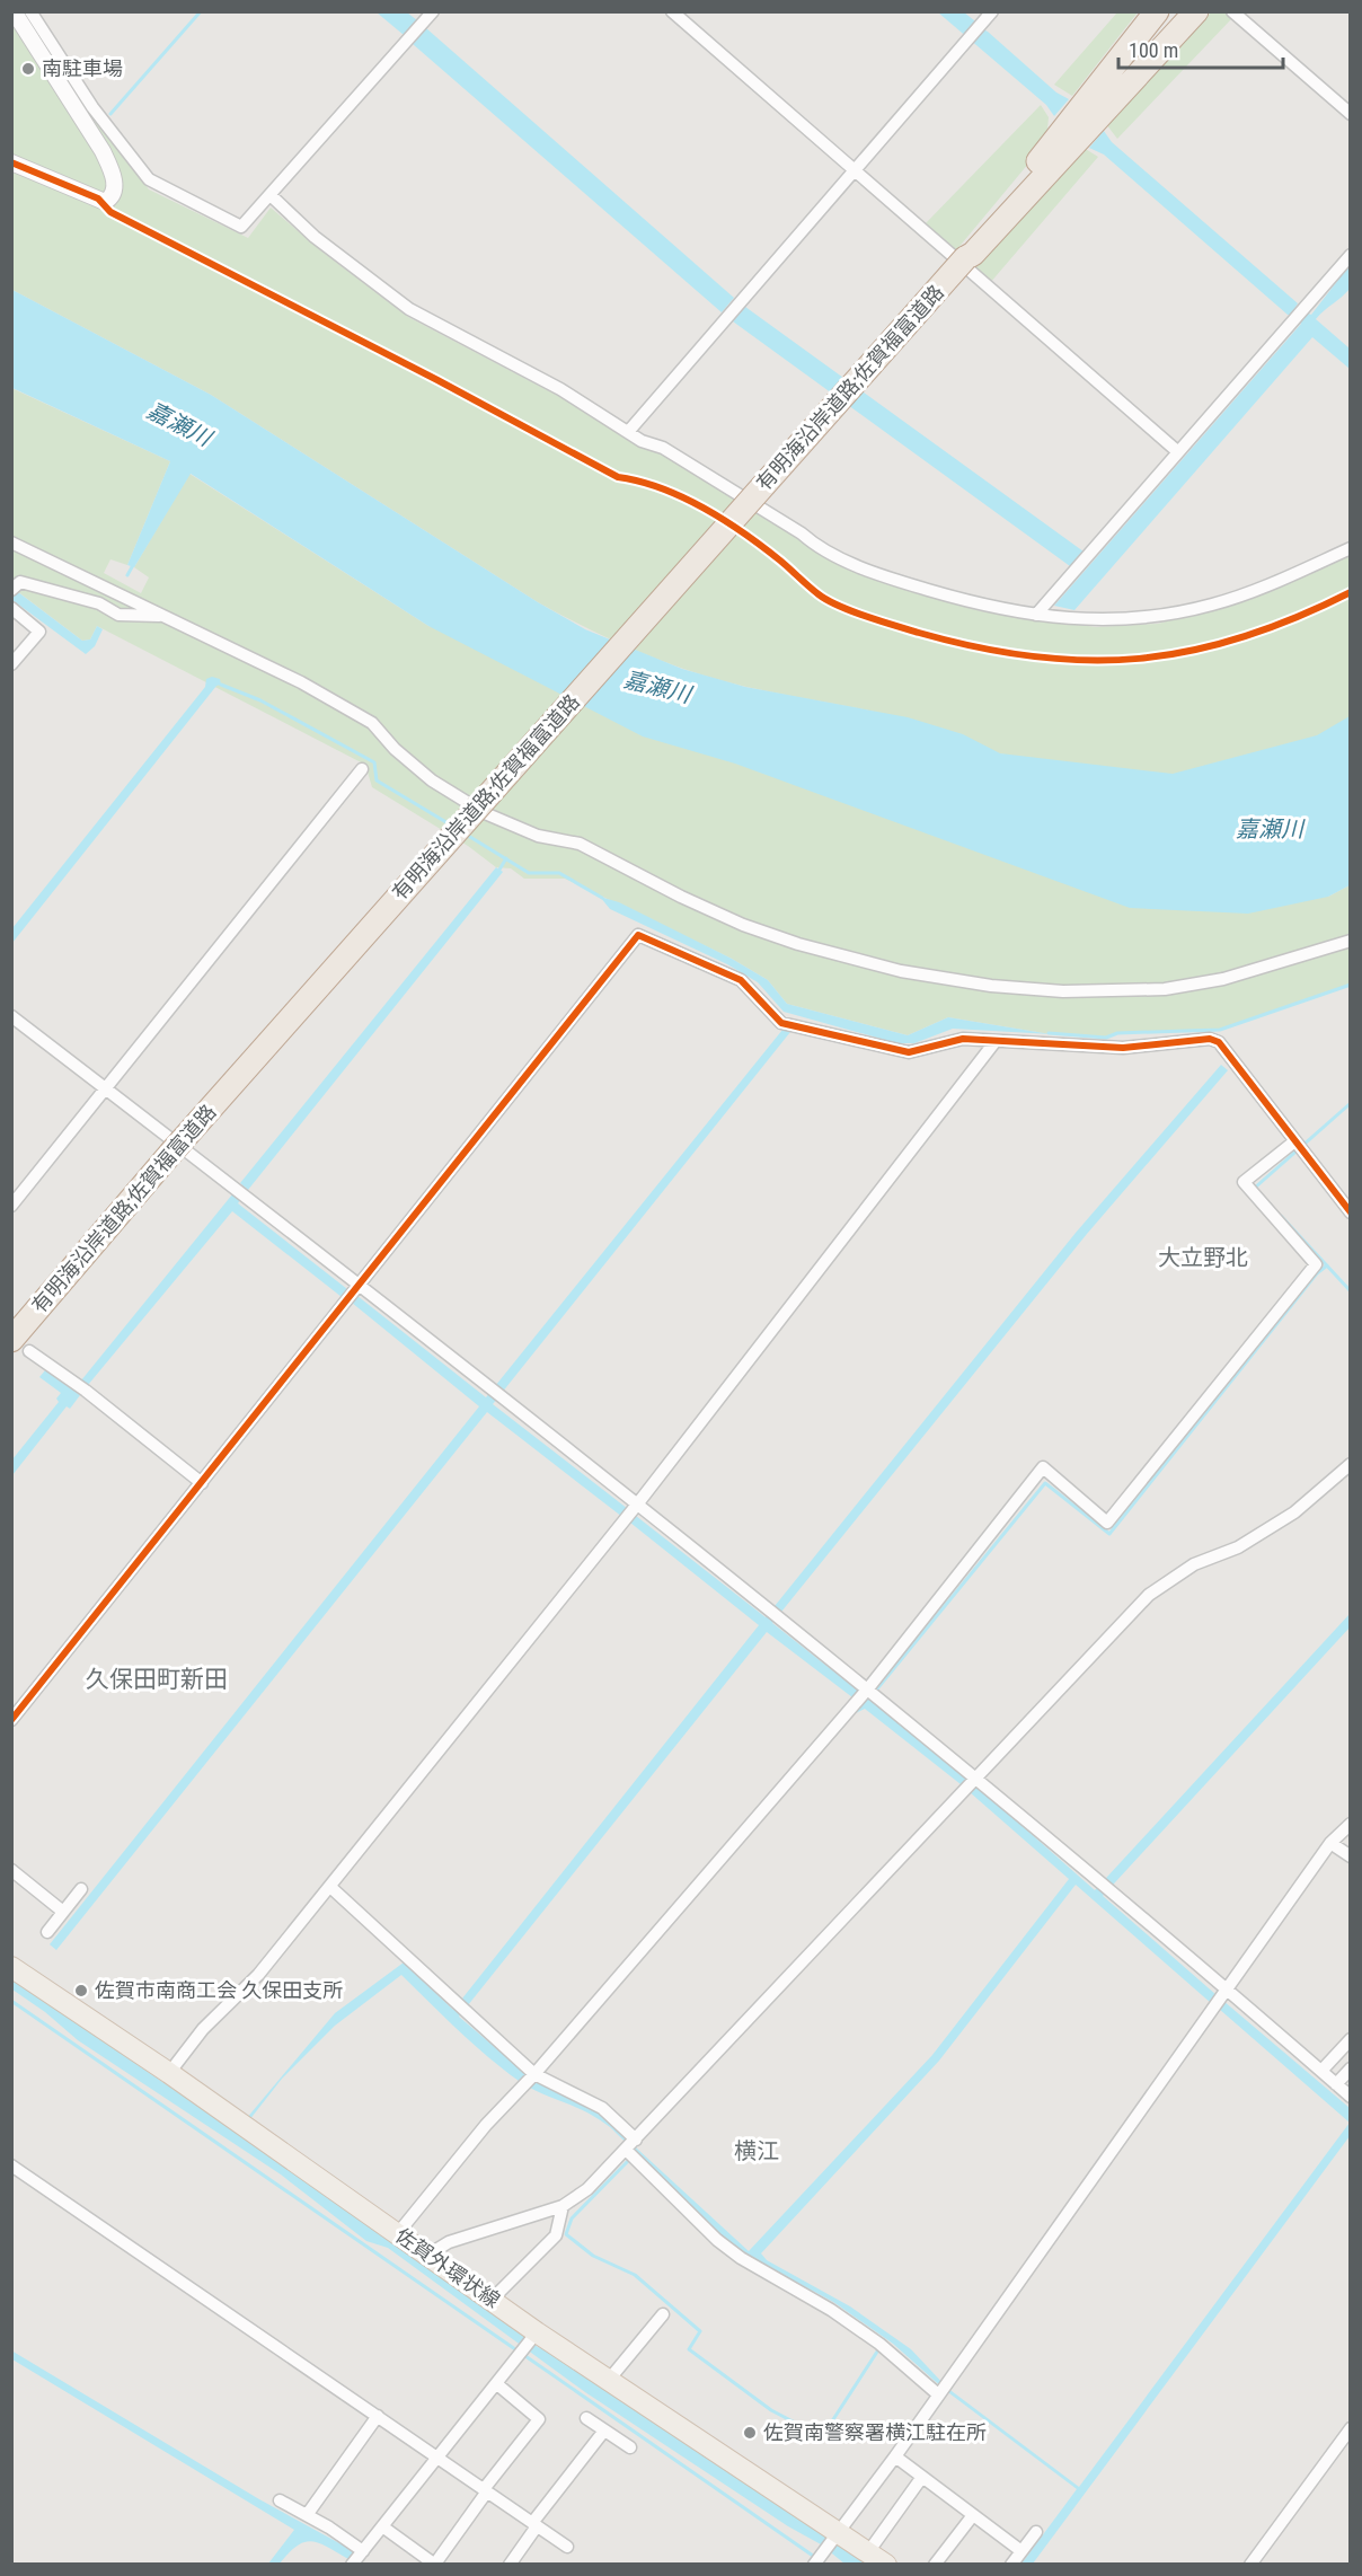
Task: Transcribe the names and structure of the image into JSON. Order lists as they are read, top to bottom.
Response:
{
  "streets": {
    "highway": ["有明海沿岸道路;佐賀福富道路"],
    "main road": ["佐賀外環状線"]
  },
  "districts": ["大立野北", "久保田町新田", "横江"],
  "water": ["嘉瀬川"],
  "places": ["南駐車場", "佐賀市南商工会 久保田支所", "佐賀南警察署横江駐在所"],
  "scale_bar": "100 m"
}
